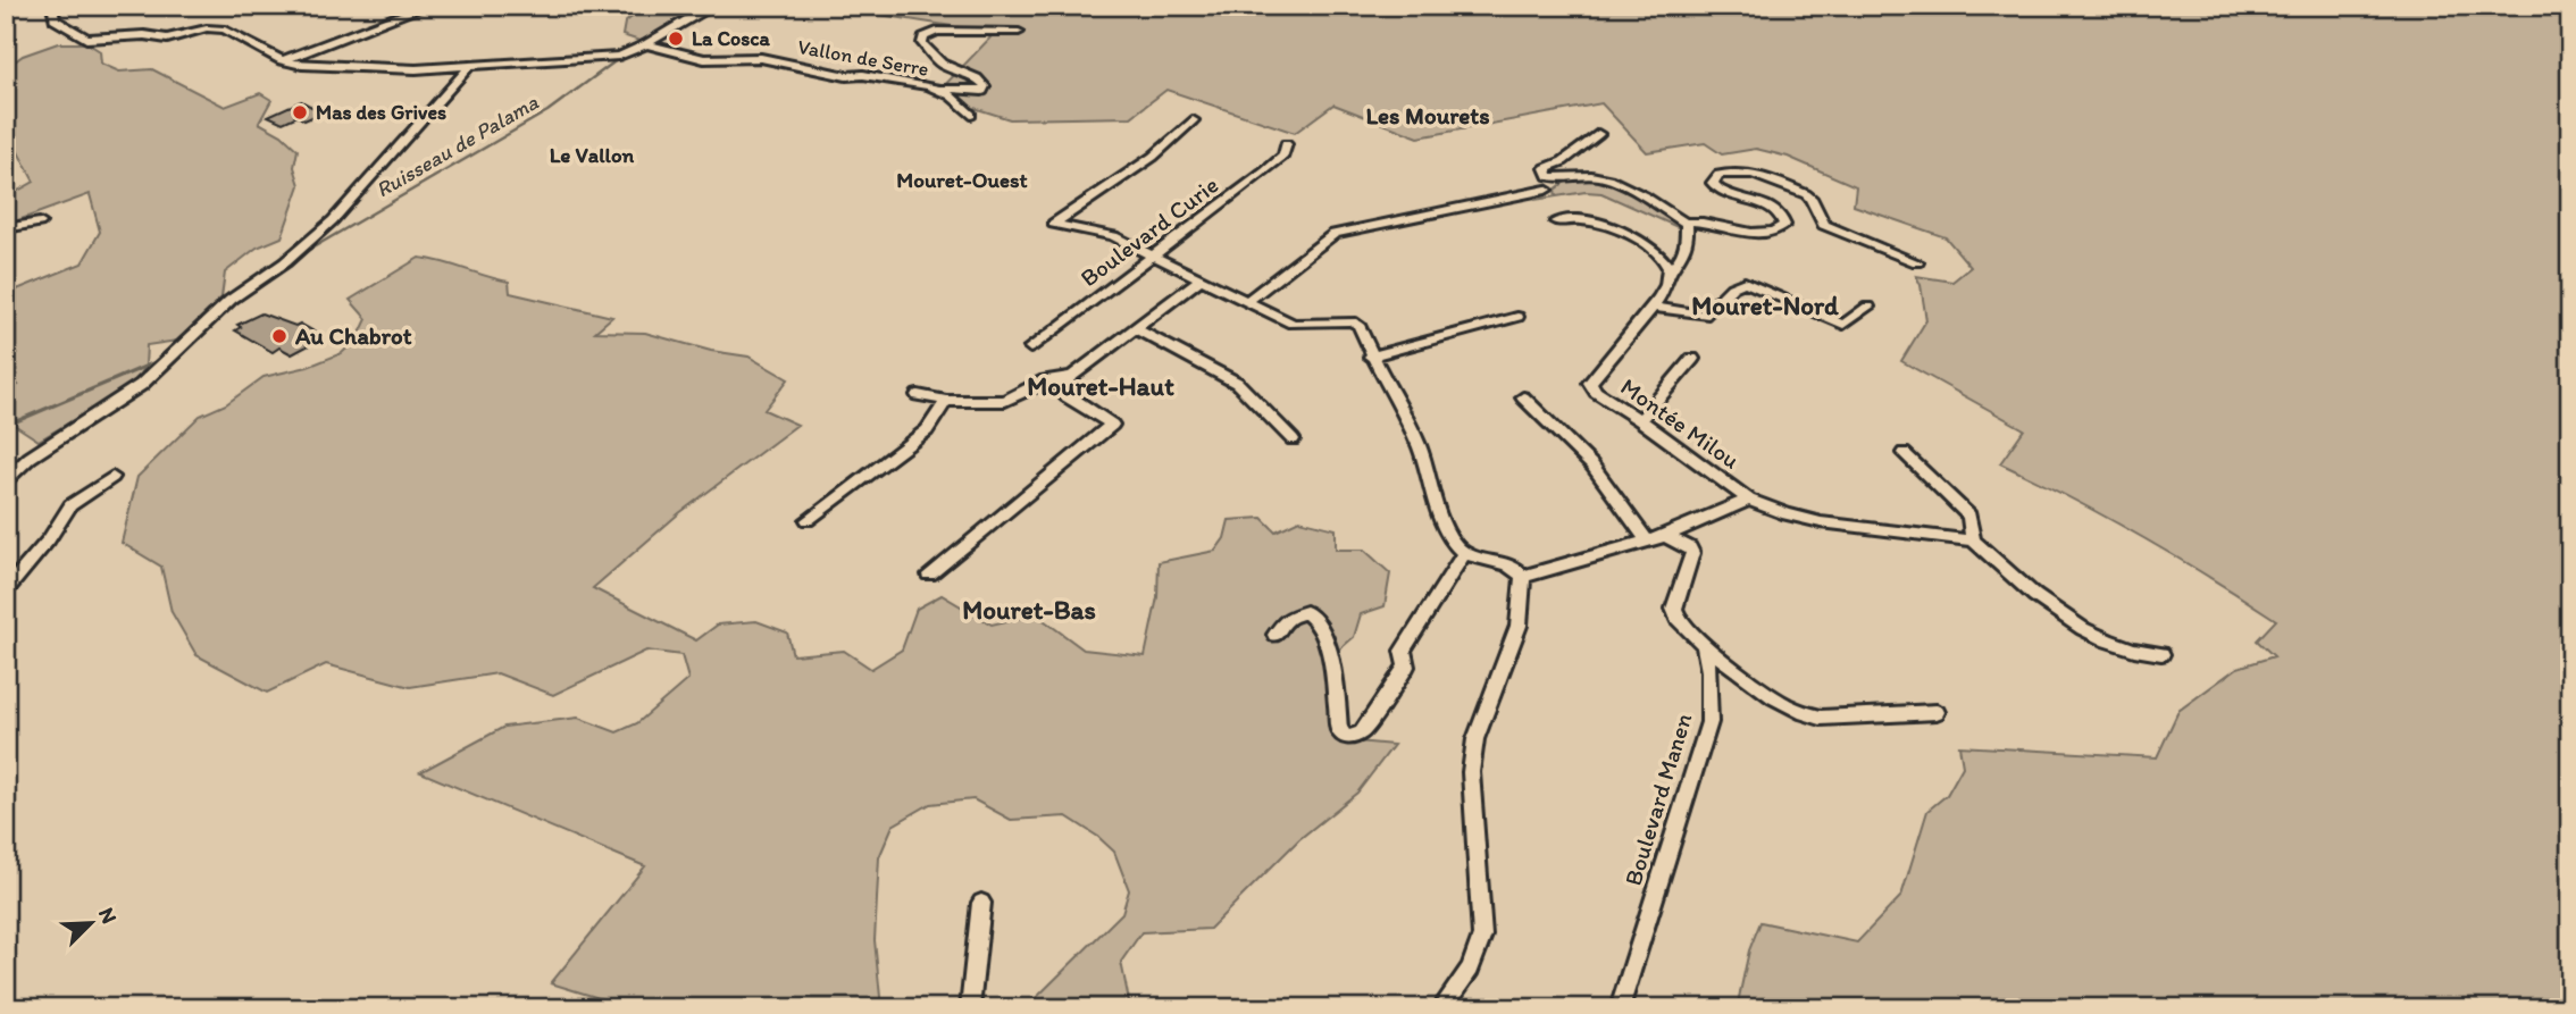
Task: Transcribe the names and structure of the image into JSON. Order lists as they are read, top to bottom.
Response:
{
  "streets": {
    "street": [
      "Vallon de Serre",
      "Boulevard Curie",
      "Montée Milou",
      "Boulevard Manen"
    ]
  },
  "districts": [
    "Les Mourets",
    "Le Vallon",
    "Mouret-Ouest",
    "Mouret-Nord",
    "Mouret-Haut",
    "Mouret-Bas"
  ],
  "water": ["Ruisseau de Palama"],
  "places": ["La Cosca", "Mas des Grives", "Au Chabrot"],
  "north": "top right"
}
